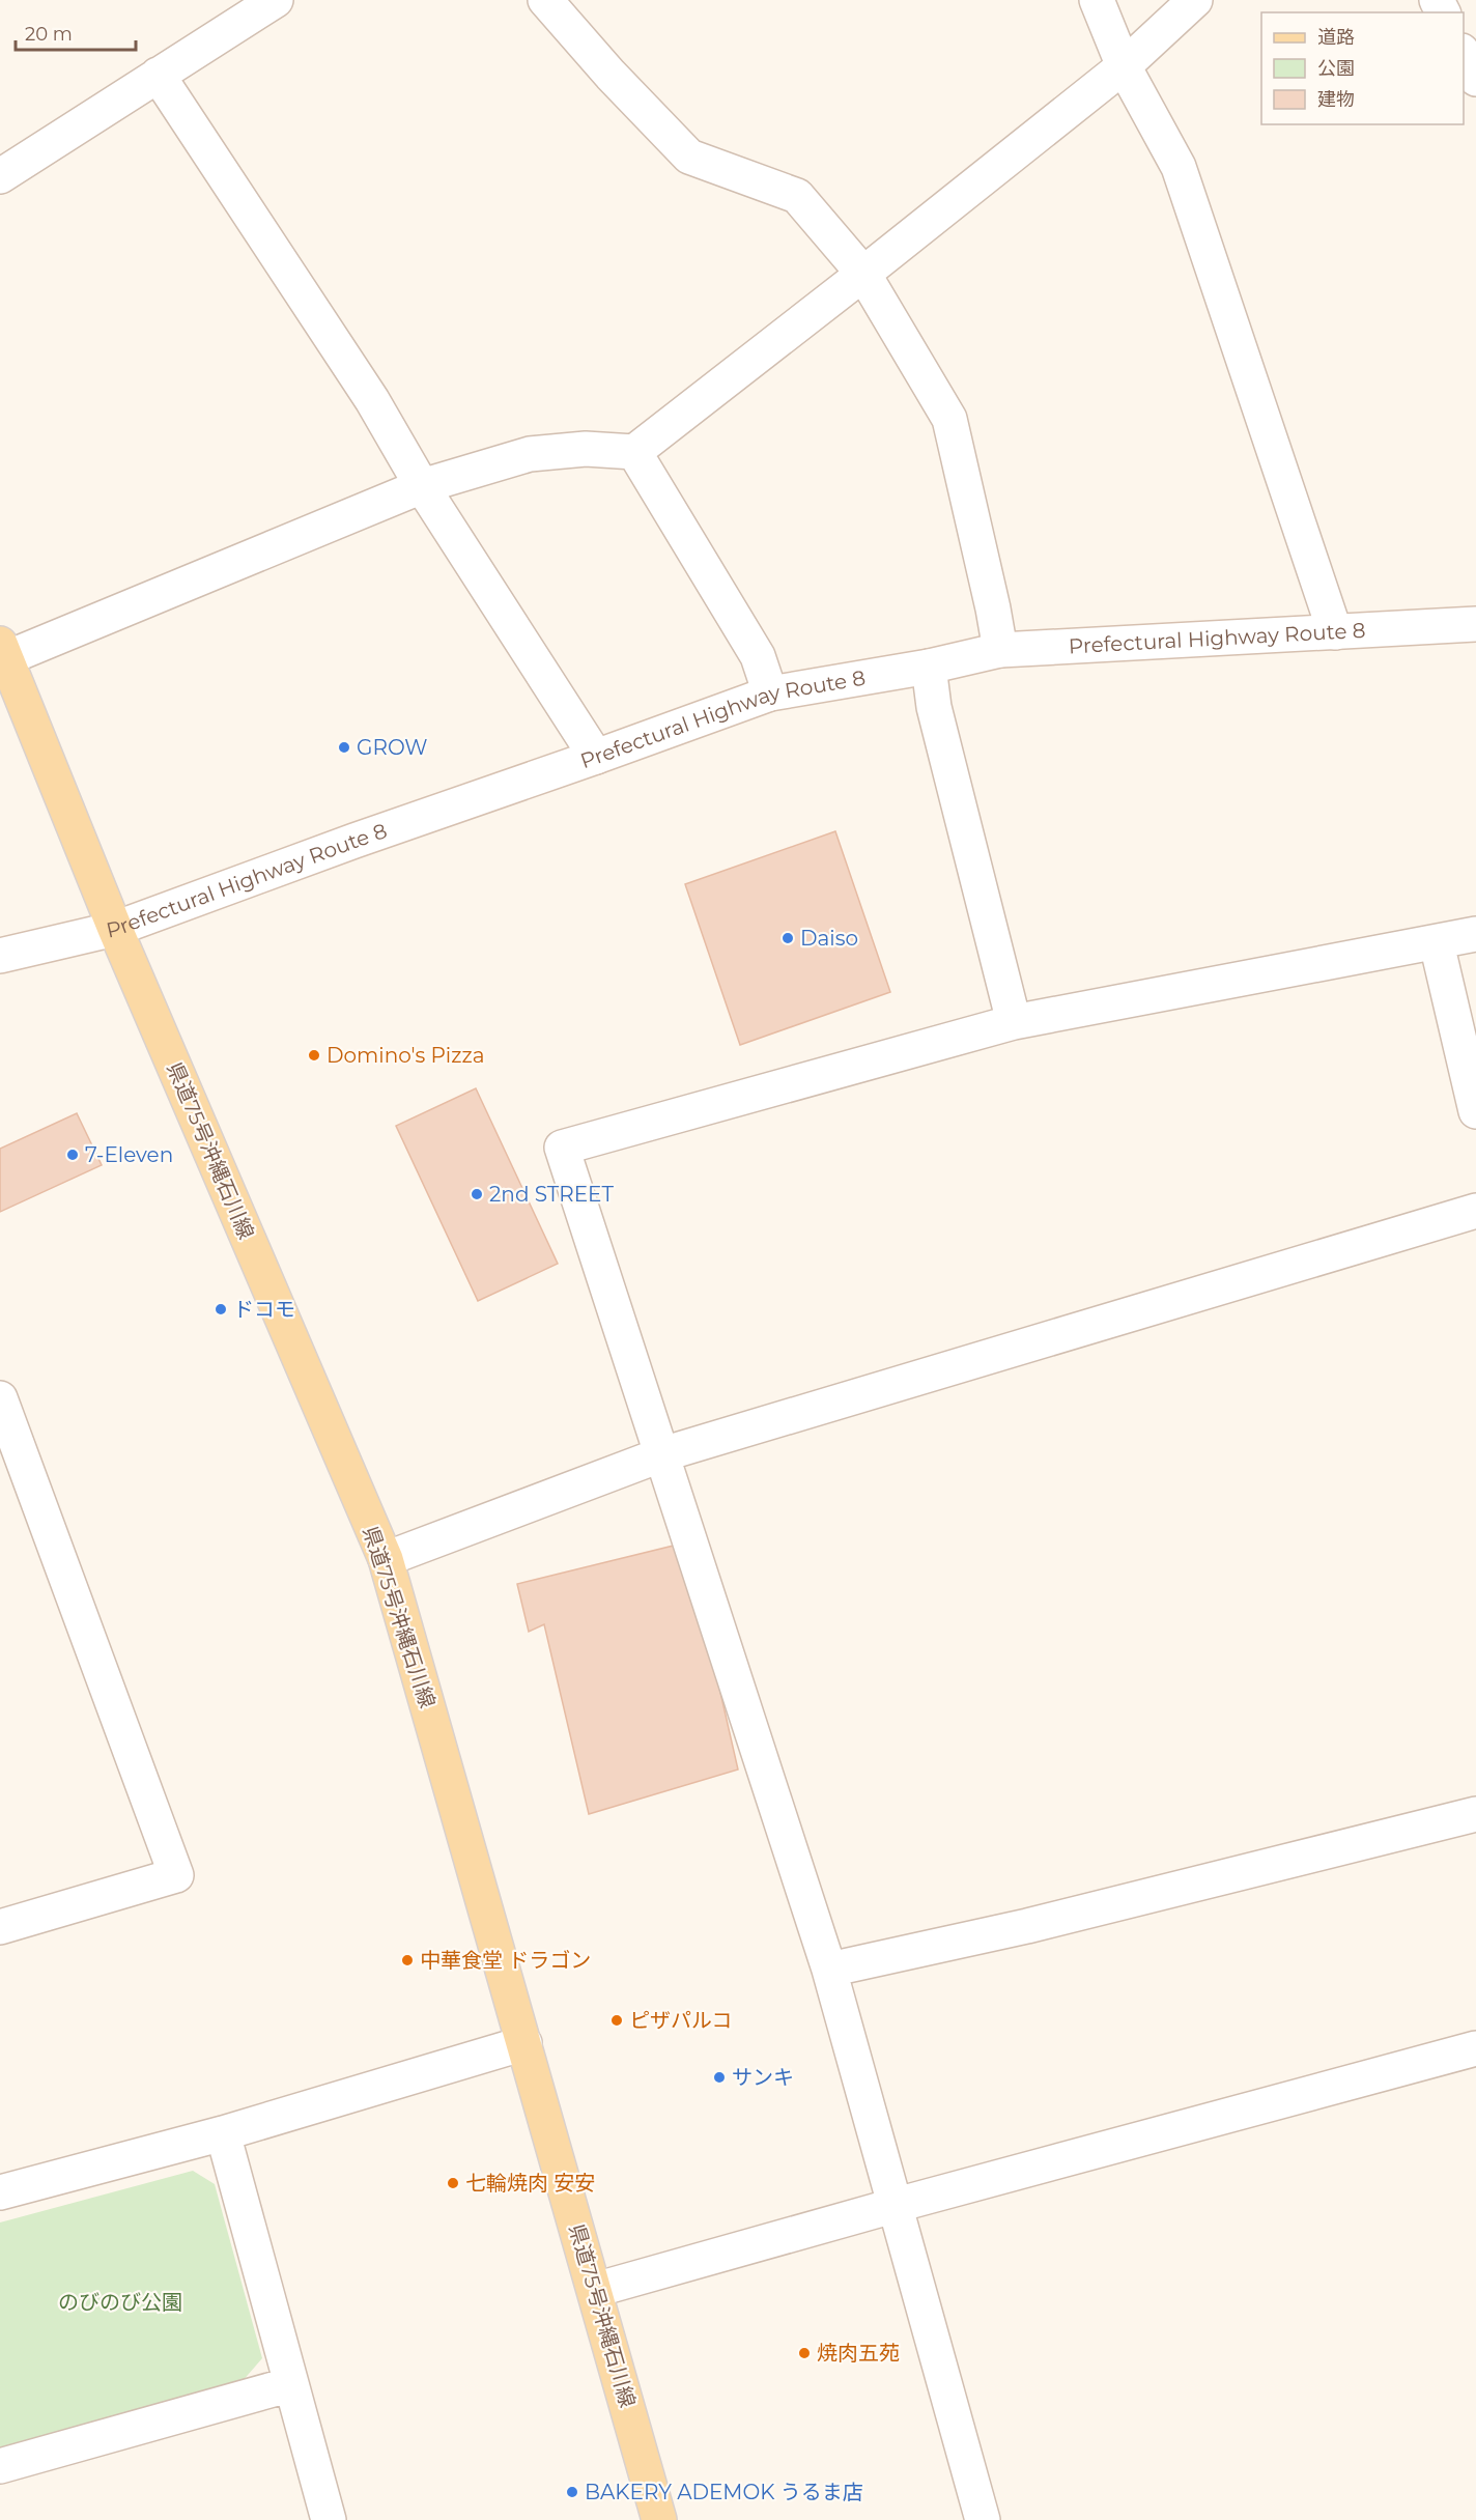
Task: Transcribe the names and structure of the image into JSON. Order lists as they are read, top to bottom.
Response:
{
  "streets": {
    "main road": ["県道75号沖縄石川線"],
    "street": ["Prefectural Highway Route 8"]
  },
  "crossings": [
    ["Prefectural Highway Route 8", "県道75号沖縄石川線"]
  ],
  "parks": ["のびのび公園"],
  "places": [
    "GROW",
    "Daiso",
    "Domino's Pizza",
    "7-Eleven",
    "2nd STREET",
    "ドコモ",
    "中華食堂 ドラゴン",
    "ピザパルコ",
    "サンキ",
    "七輪焼肉 安安",
    "焼肉五苑",
    "BAKERY ADEMOK うるま店"
  ],
  "legend": ["道路", "公園", "建物"],
  "scale_bar": "20 m"
}
